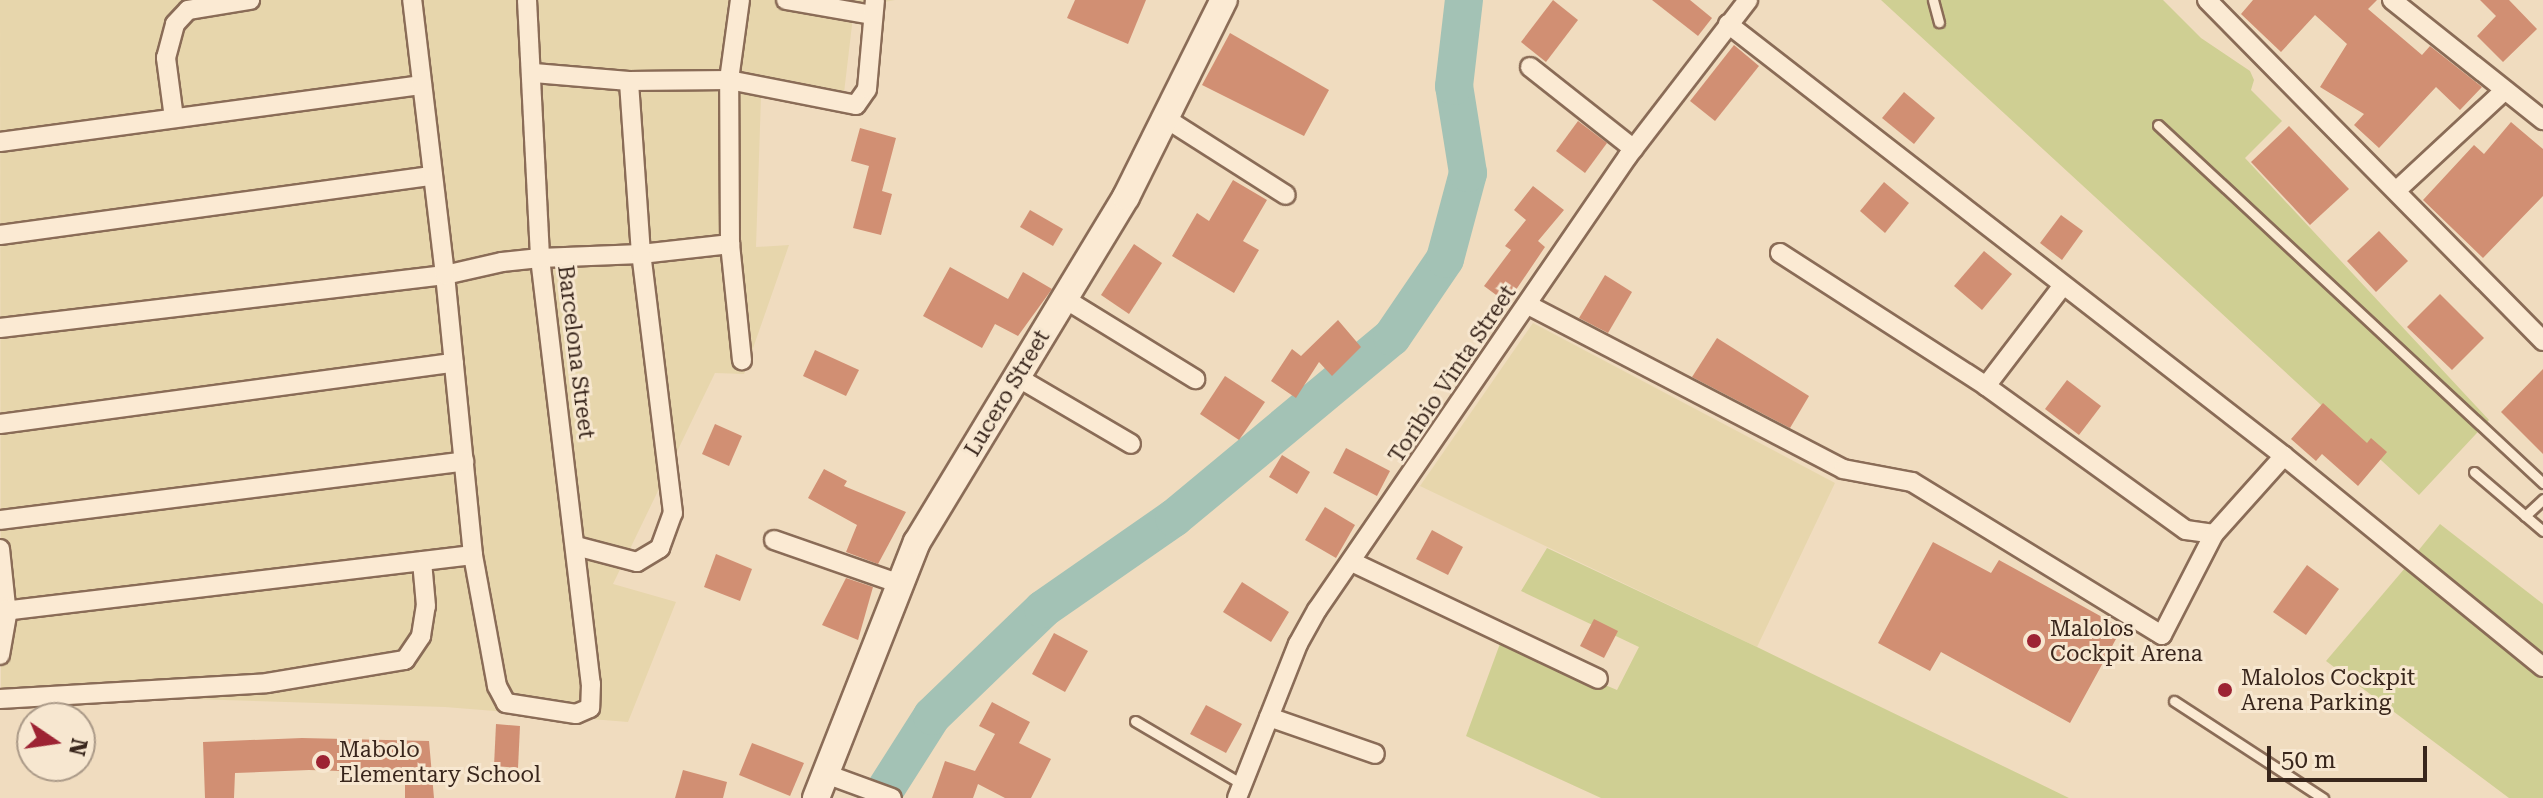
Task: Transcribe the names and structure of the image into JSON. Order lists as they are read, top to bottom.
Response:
{
  "streets": {
    "street": ["Barcelona Street", "Toribio Vinta Street", "Lucero Street"]
  },
  "places": ["Malolos Cockpit Arena", "Malolos Cockpit Arena Parking", "Mabolo Elementary School"],
  "scale_bar": "50 m",
  "north": "right"
}
